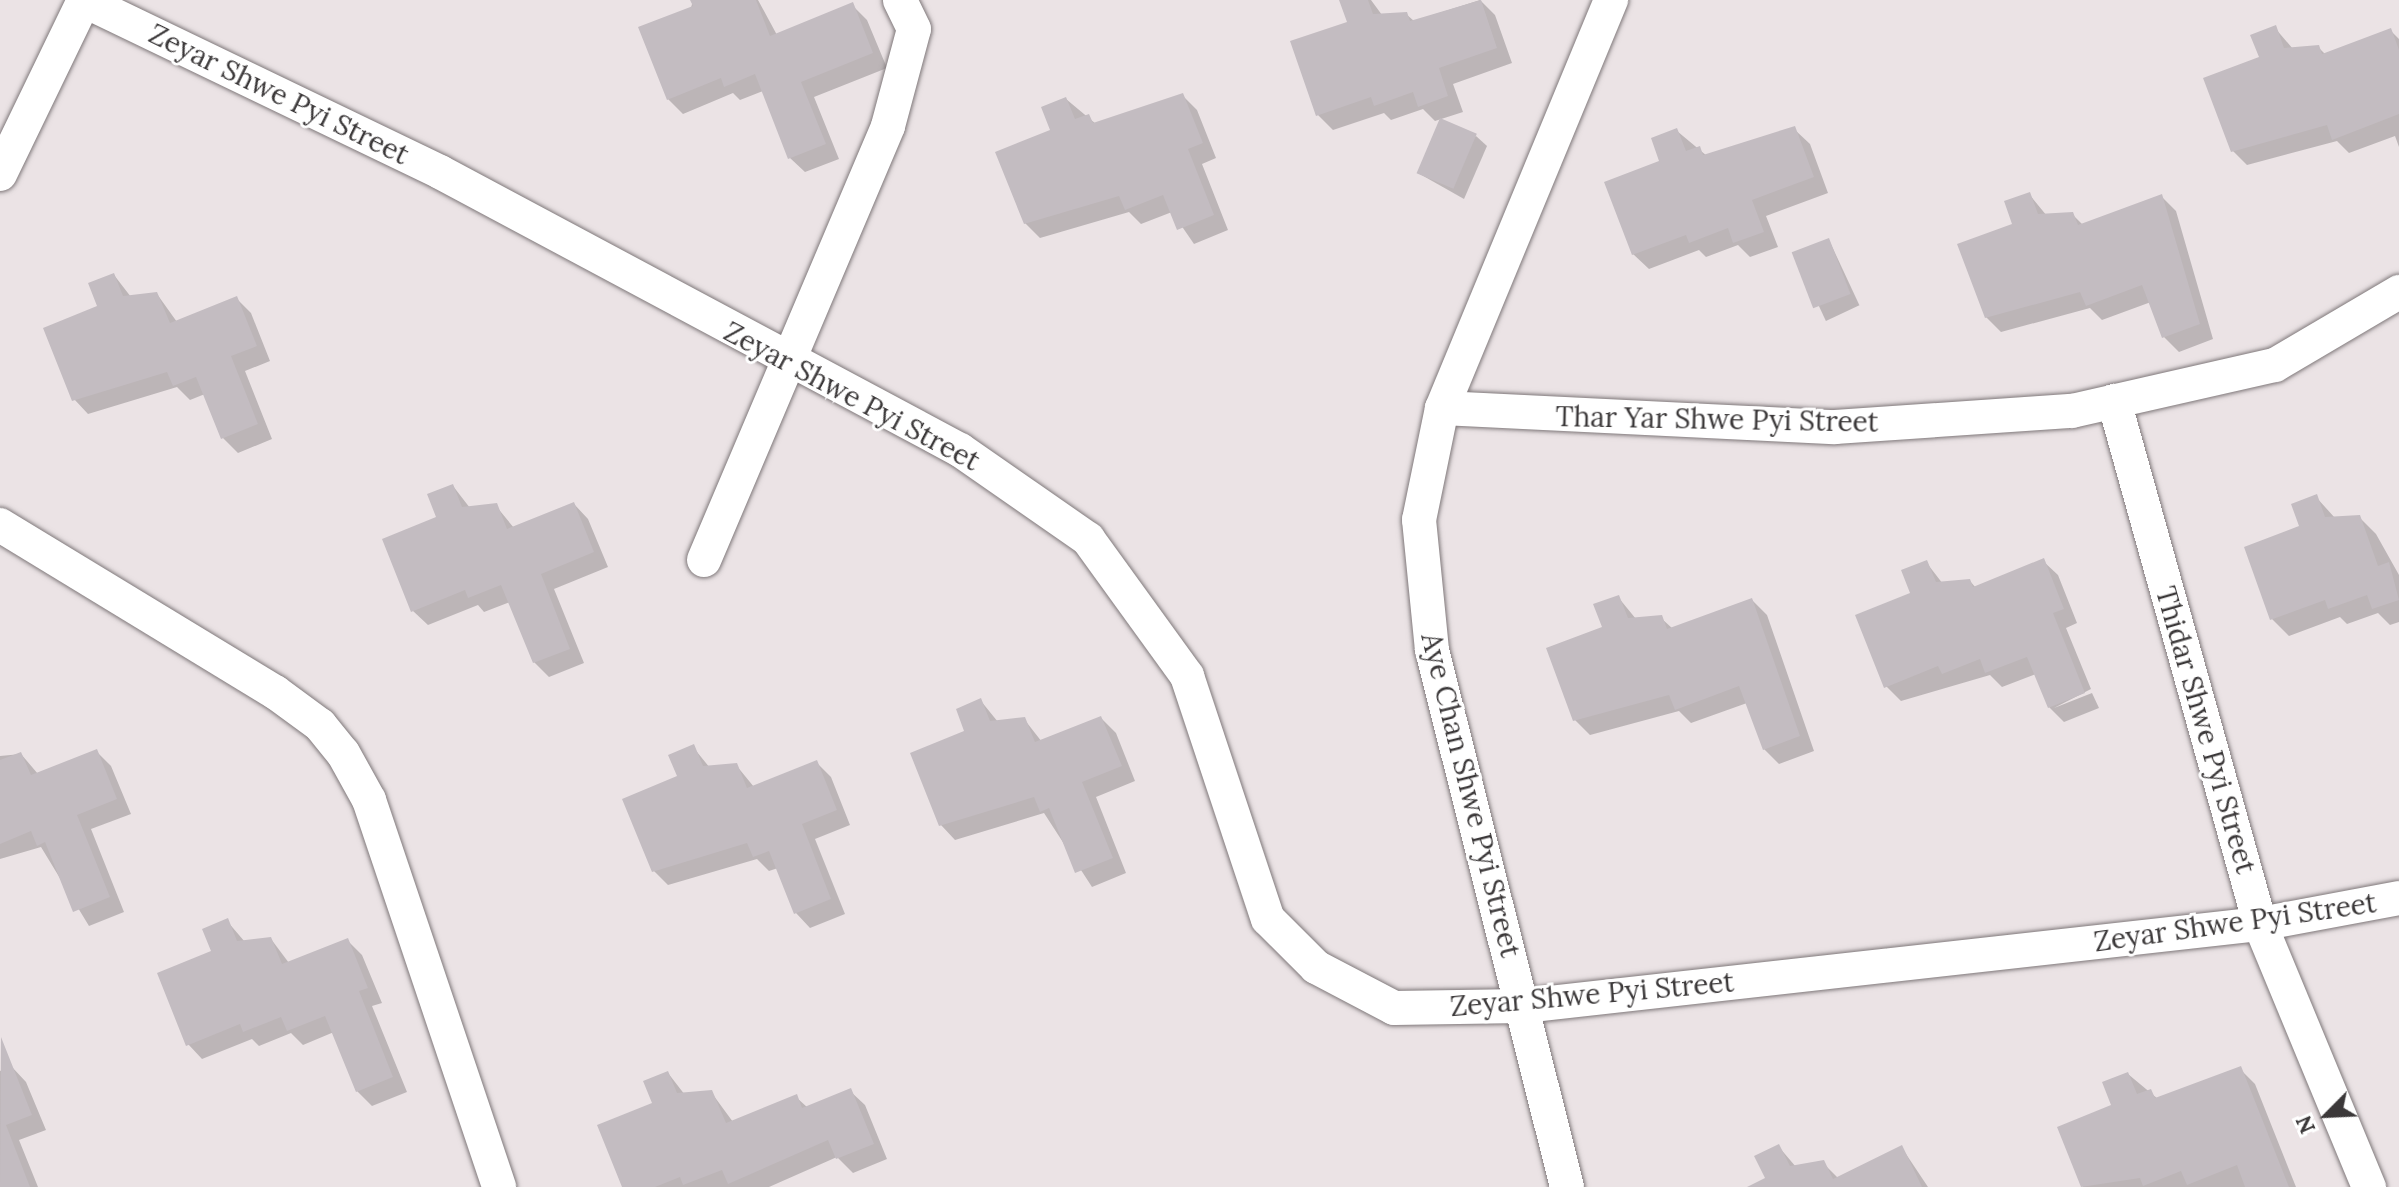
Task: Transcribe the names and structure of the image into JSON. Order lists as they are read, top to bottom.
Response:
{
  "streets": {
    "street": [
      "Zeyar Shwe Pyi Street",
      "Thar Yar Shwe Pyi Street",
      "Thidar Shwe Pyi Street",
      "Aye Chan Shwe Pyi Street"
    ]
  },
  "crossings": [
    ["Zeyar Shwe Pyi Street", "Thidar Shwe Pyi Street"],
    ["Zeyar Shwe Pyi Street", "Aye Chan Shwe Pyi Street"],
    ["Thar Yar Shwe Pyi Street", "Thidar Shwe Pyi Street"],
    ["Thar Yar Shwe Pyi Street", "Aye Chan Shwe Pyi Street"]
  ],
  "north": "bottom left"
}
